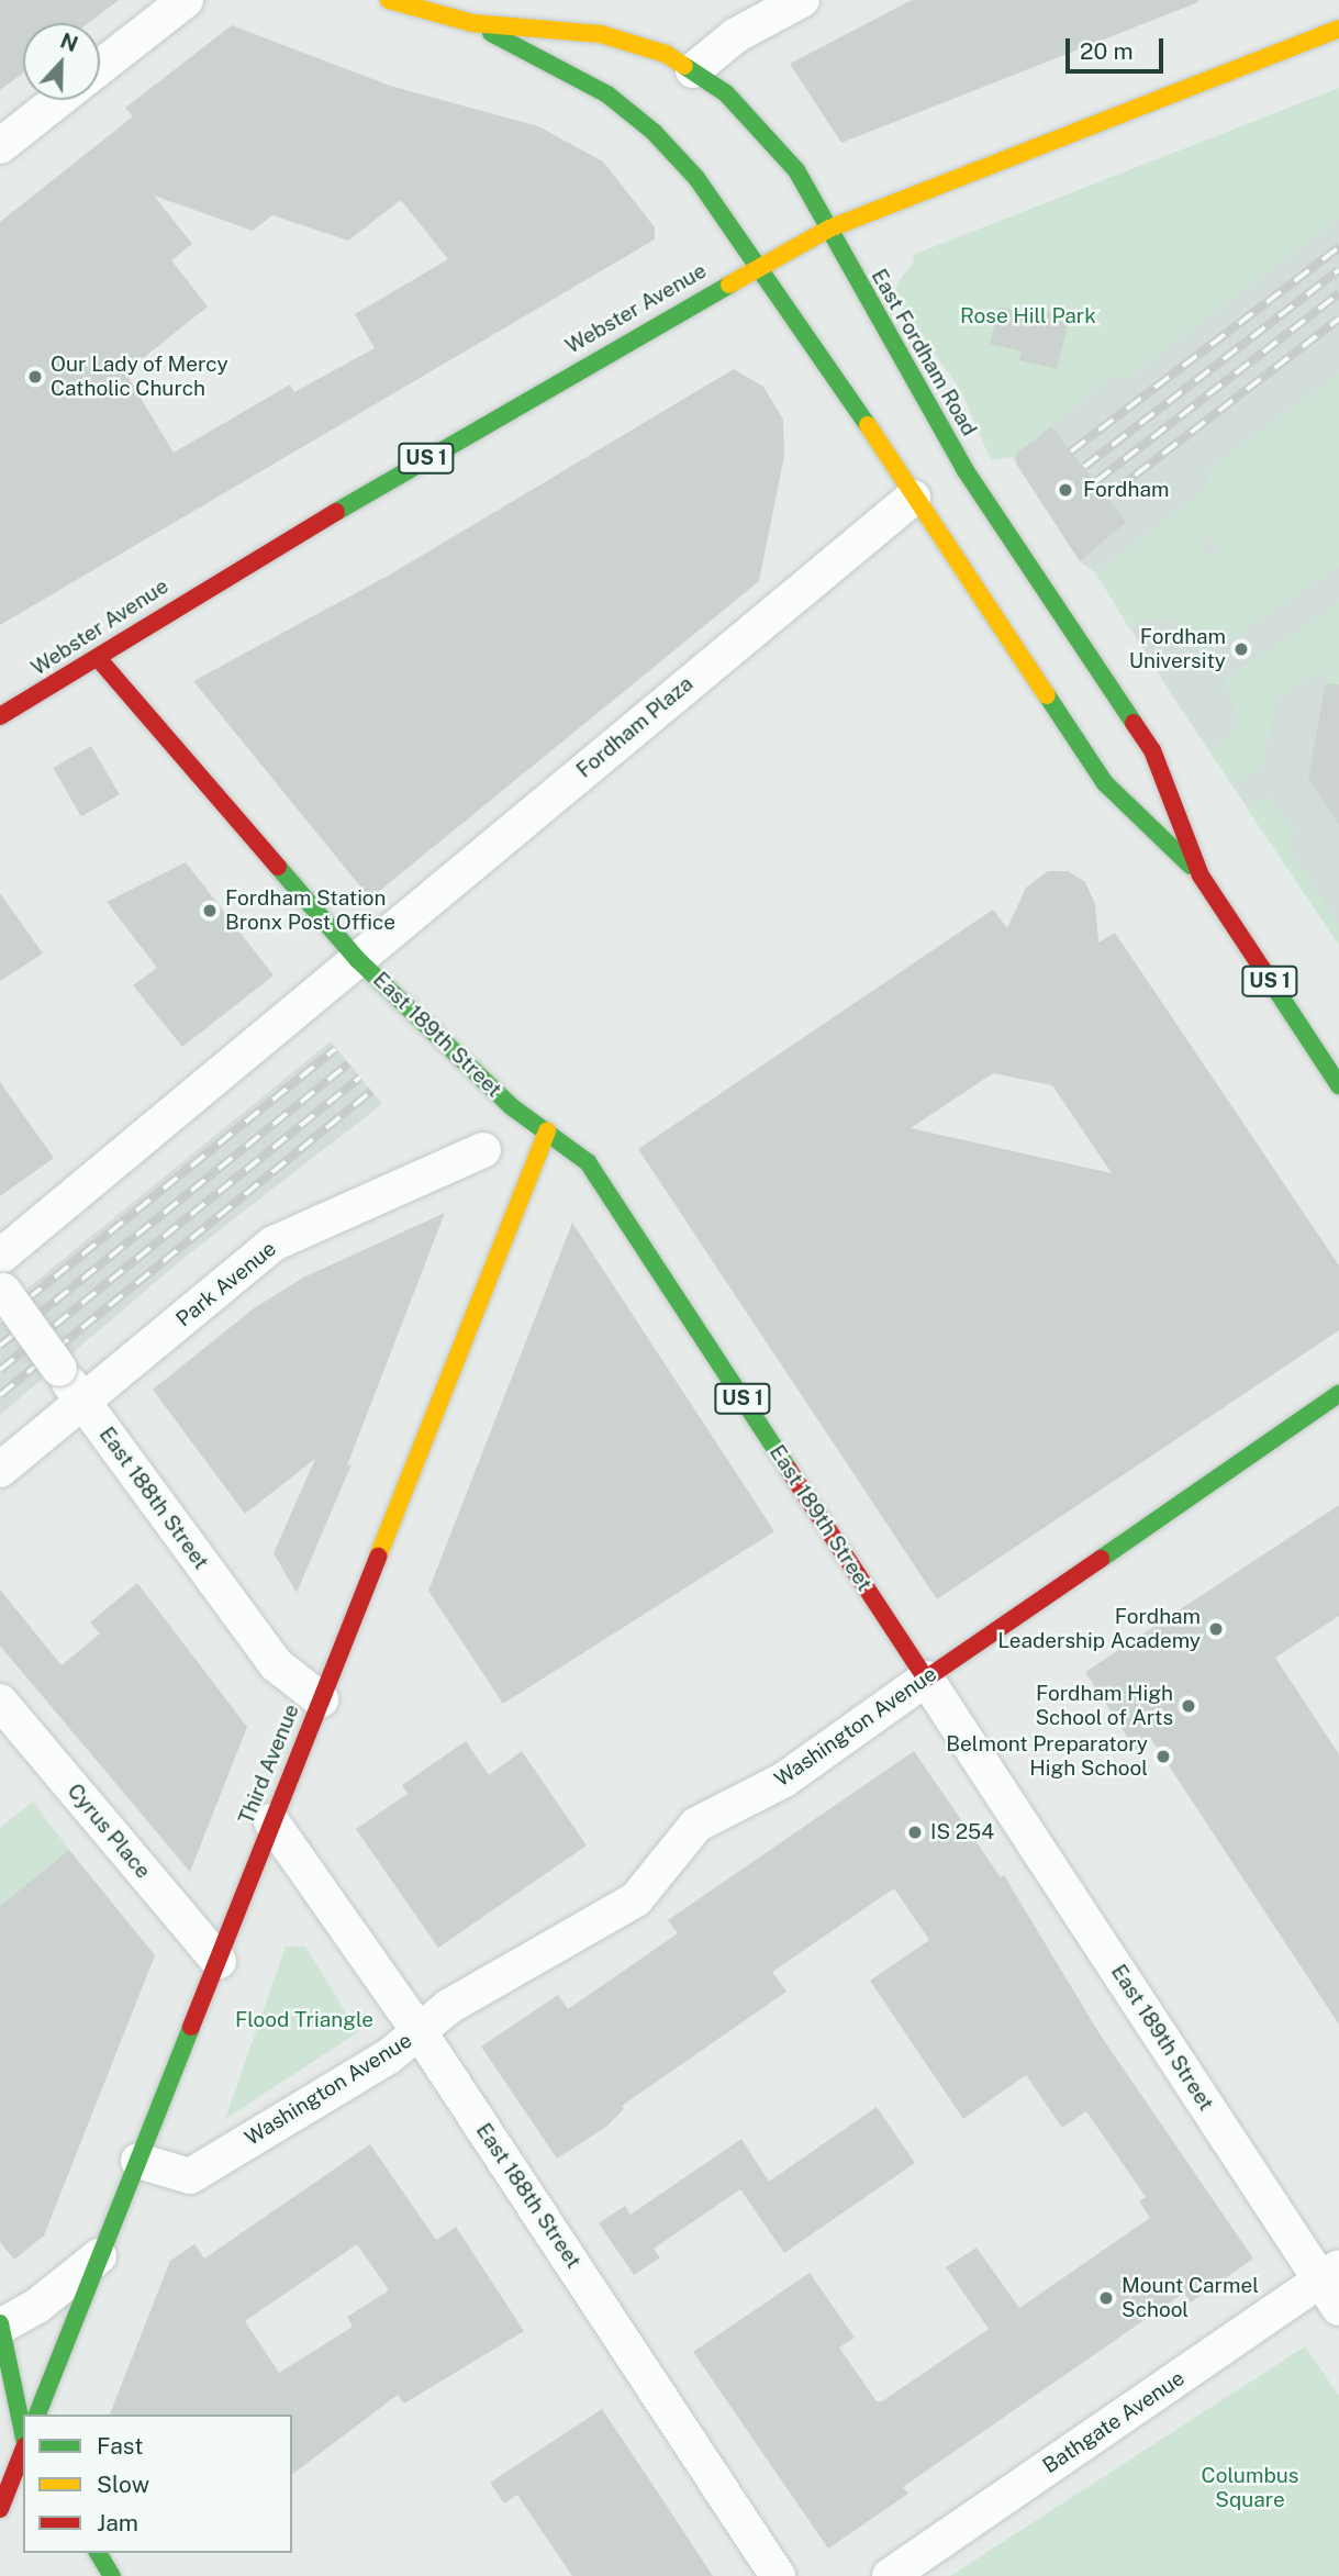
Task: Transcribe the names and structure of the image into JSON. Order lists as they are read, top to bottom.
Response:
{
  "streets": {
    "main road": [
      "Webster Avenue",
      "East Fordham Road",
      "US 1",
      "East 189th Street",
      "Washington Avenue",
      "Third Avenue"
    ],
    "street": [
      "Fordham Plaza",
      "Park Avenue",
      "East 188th Street",
      "Cyrus Place",
      "Bathgate Avenue"
    ]
  },
  "crossings": [
    ["Webster Avenue", "East Fordham Road"],
    ["Webster Avenue", "East 189th Street"],
    ["East Fordham Road", "Fordham Plaza"],
    ["Fordham Plaza", "East 189th Street"],
    ["East 189th Street", "Washington Avenue"],
    ["East 189th Street", "Third Avenue"],
    ["East 189th Street", "Bathgate Avenue"],
    ["Park Avenue", "East 188th Street"],
    ["East 188th Street", "Washington Avenue"],
    ["East 188th Street", "Third Avenue"],
    ["Washington Avenue", "Third Avenue"],
    ["Third Avenue", "Cyrus Place"]
  ],
  "parks": ["Rose Hill Park", "Flood Triangle", "Columbus Square"],
  "places": [
    "Our Lady of Mercy Catholic Church",
    "Fordham",
    "Fordham University",
    "Fordham Station Bronx Post Office",
    "Fordham Leadership Academy",
    "Fordham High School of Arts",
    "Belmont Preparatory High School",
    "IS 254",
    "Mount Carmel School"
  ],
  "legend": ["Fast", "Slow", "Jam"],
  "scale_bar": "20 m",
  "north": "top"
}
